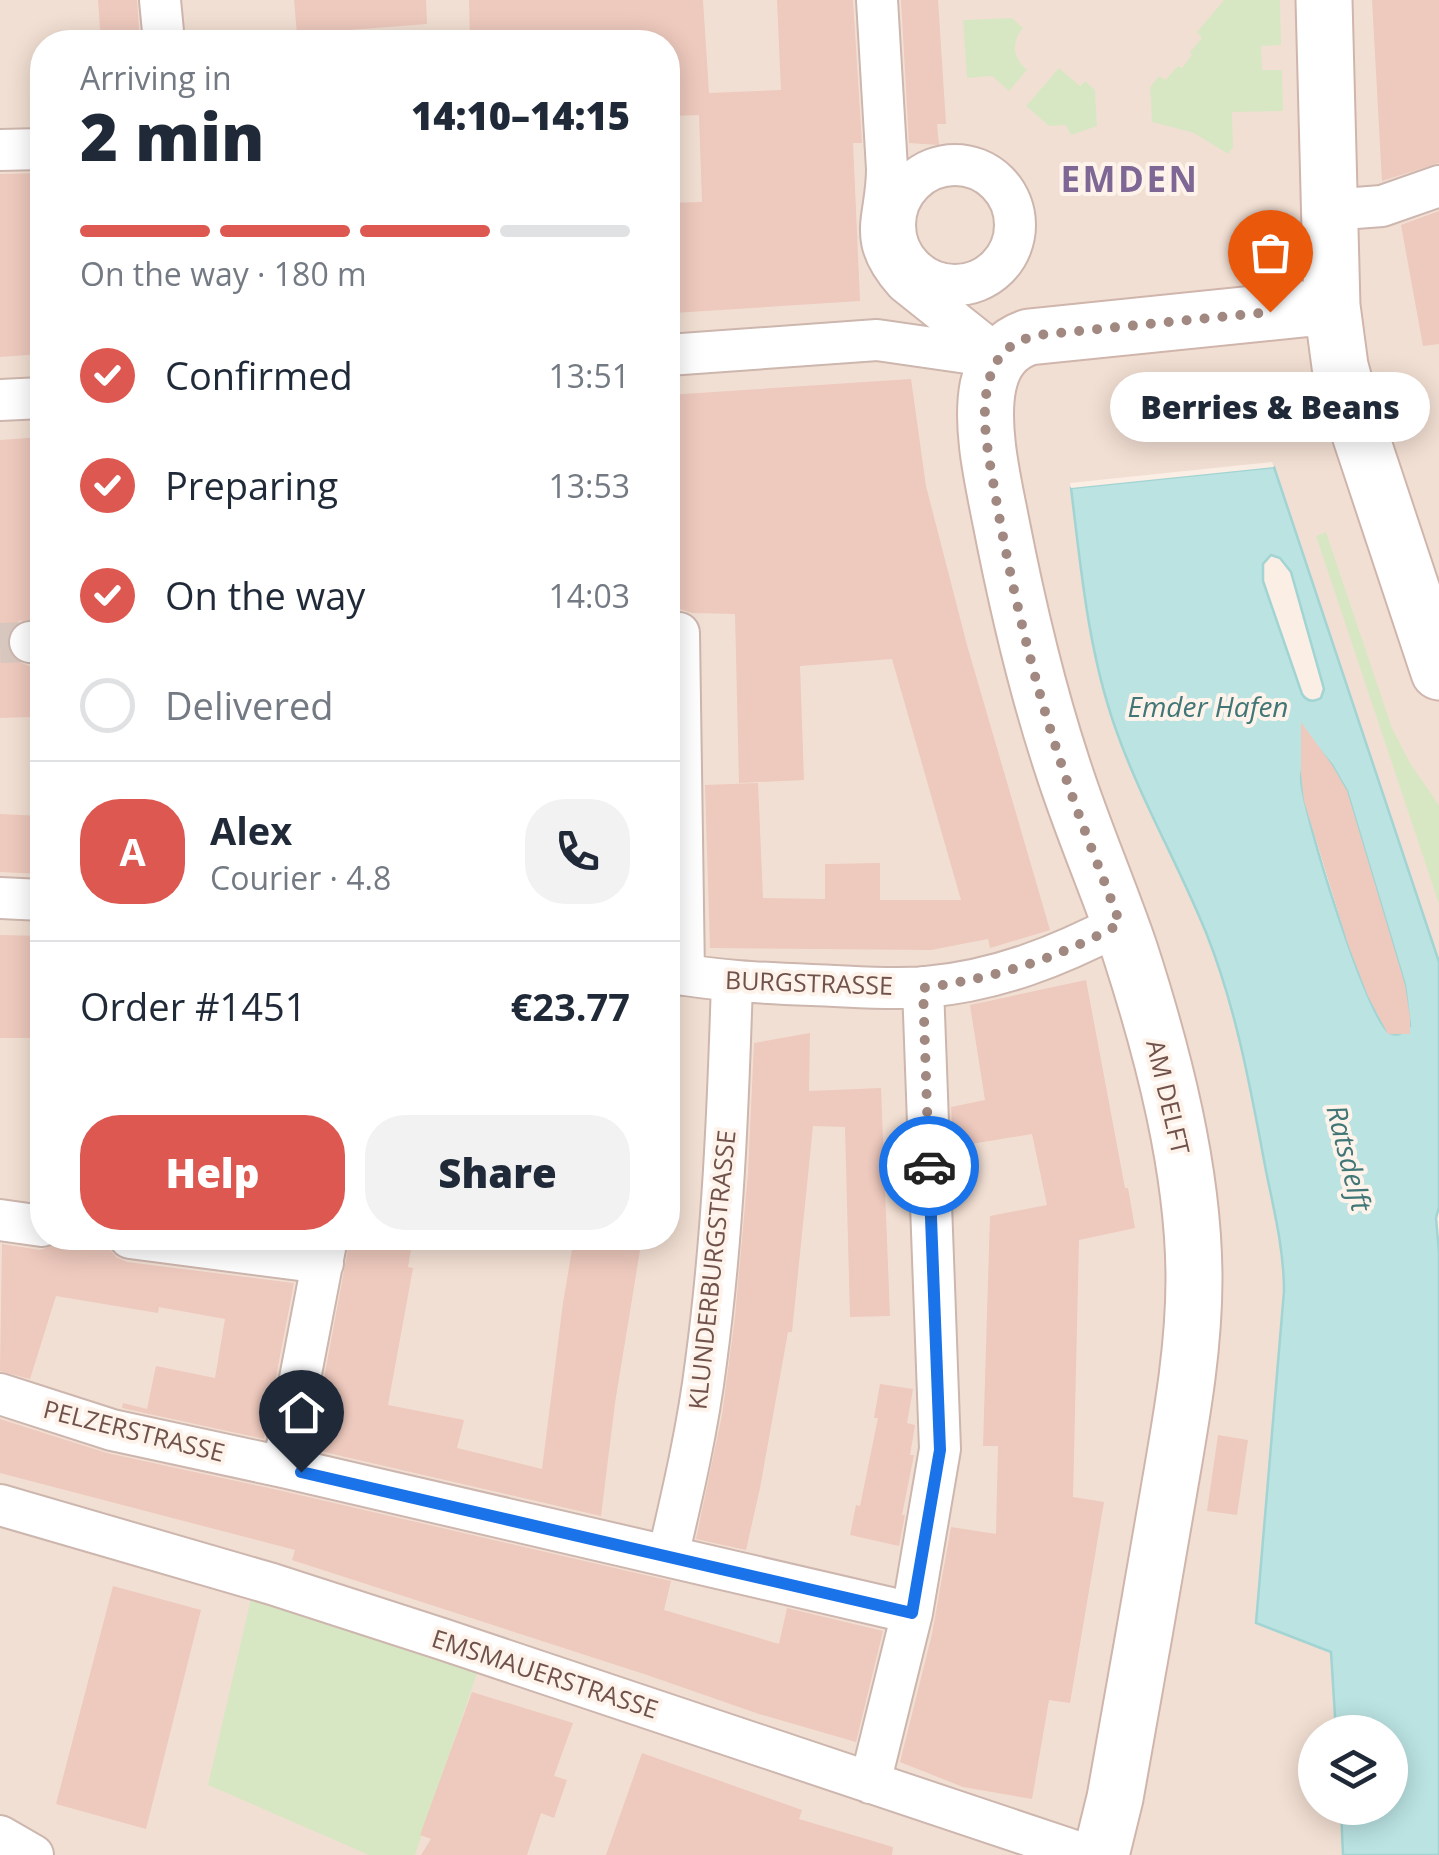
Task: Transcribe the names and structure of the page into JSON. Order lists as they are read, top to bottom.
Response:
{
  "streets": {
    "street": [
      "BURGSTRASSE",
      "AM DELFT",
      "KLUNDERBURGSTRASSE",
      "PELZERSTRASSE",
      "EMSMAUERSTRASSE"
    ]
  },
  "crossings": [
    ["BURGSTRASSE", "AM DELFT"],
    ["BURGSTRASSE", "KLUNDERBURGSTRASSE"],
    ["KLUNDERBURGSTRASSE", "PELZERSTRASSE"]
  ],
  "districts": ["EMDEN"],
  "water": ["Emder Hafen", "Ratsdelft"],
  "places": ["Berries & Beans"],
  "page": {
    "heading": ["2 min", "Arriving in", "14:10–14:15"],
    "panel": [
      "Alex",
      "Courier · 4.8",
      "Order #1451",
      "€23.77"
    ],
    "bar": "On the way · 180 m",
    "list": [
      ["Confirmed", "13:51"],
      ["Preparing", "13:53"],
      ["On the way", "14:03"],
      "Delivered"
    ],
    "bubble": "Berries & Beans",
    "round": "A",
    "buttons": ["Help", "Share"]
  }
}
